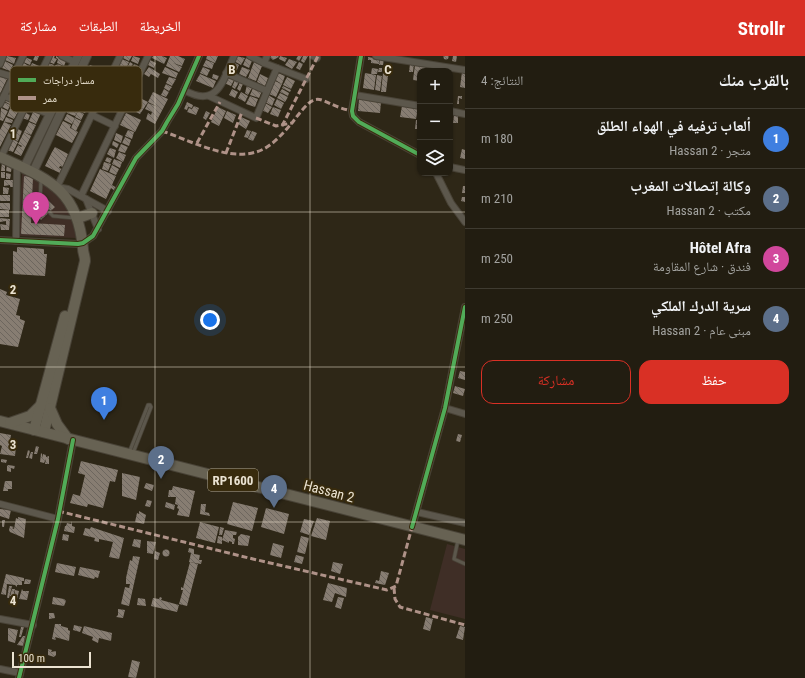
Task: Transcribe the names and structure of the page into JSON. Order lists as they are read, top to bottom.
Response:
{
  "streets": {
    "main road": ["RP1600", "Hassan 2"]
  },
  "legend": ["مسار دراجات", "ممر"],
  "scale_bar": "100 m",
  "page": {
    "header": "Strollr",
    "nav": ["الخريطة", "الطبقات", "مشاركة"],
    "heading": ["بالقرب منك", "النتائج: 4"],
    "map_buttons": ["+", "−"],
    "list": [
      {
        "mark": "1",
        "name": "ألعاب ترفيه في الهواء الطلق",
        "note": "متجر · Hassan 2",
        "value": "180 m"
      },
      {
        "mark": "2",
        "name": "وكالة إتصالات المغرب",
        "note": "مكتب · Hassan 2",
        "value": "210 m"
      },
      {
        "mark": "3",
        "name": "Hôtel Afra",
        "note": "فندق · شارع المقاومة",
        "value": "250 m"
      },
      {
        "mark": "4",
        "name": "سرية الدرك الملكي",
        "note": "مبنى عام · Hassan 2",
        "value": "250 m"
      }
    ],
    "pins": [
      "3",
      "1",
      "2",
      "4"
    ],
    "buttons": ["حفظ", "مشاركة"],
    "scale": "100 m"
  },
  "grid": {
    "columns": ["B", "C"],
    "rows": [
      "1",
      "2",
      "3",
      "4"
    ]
  }
}
